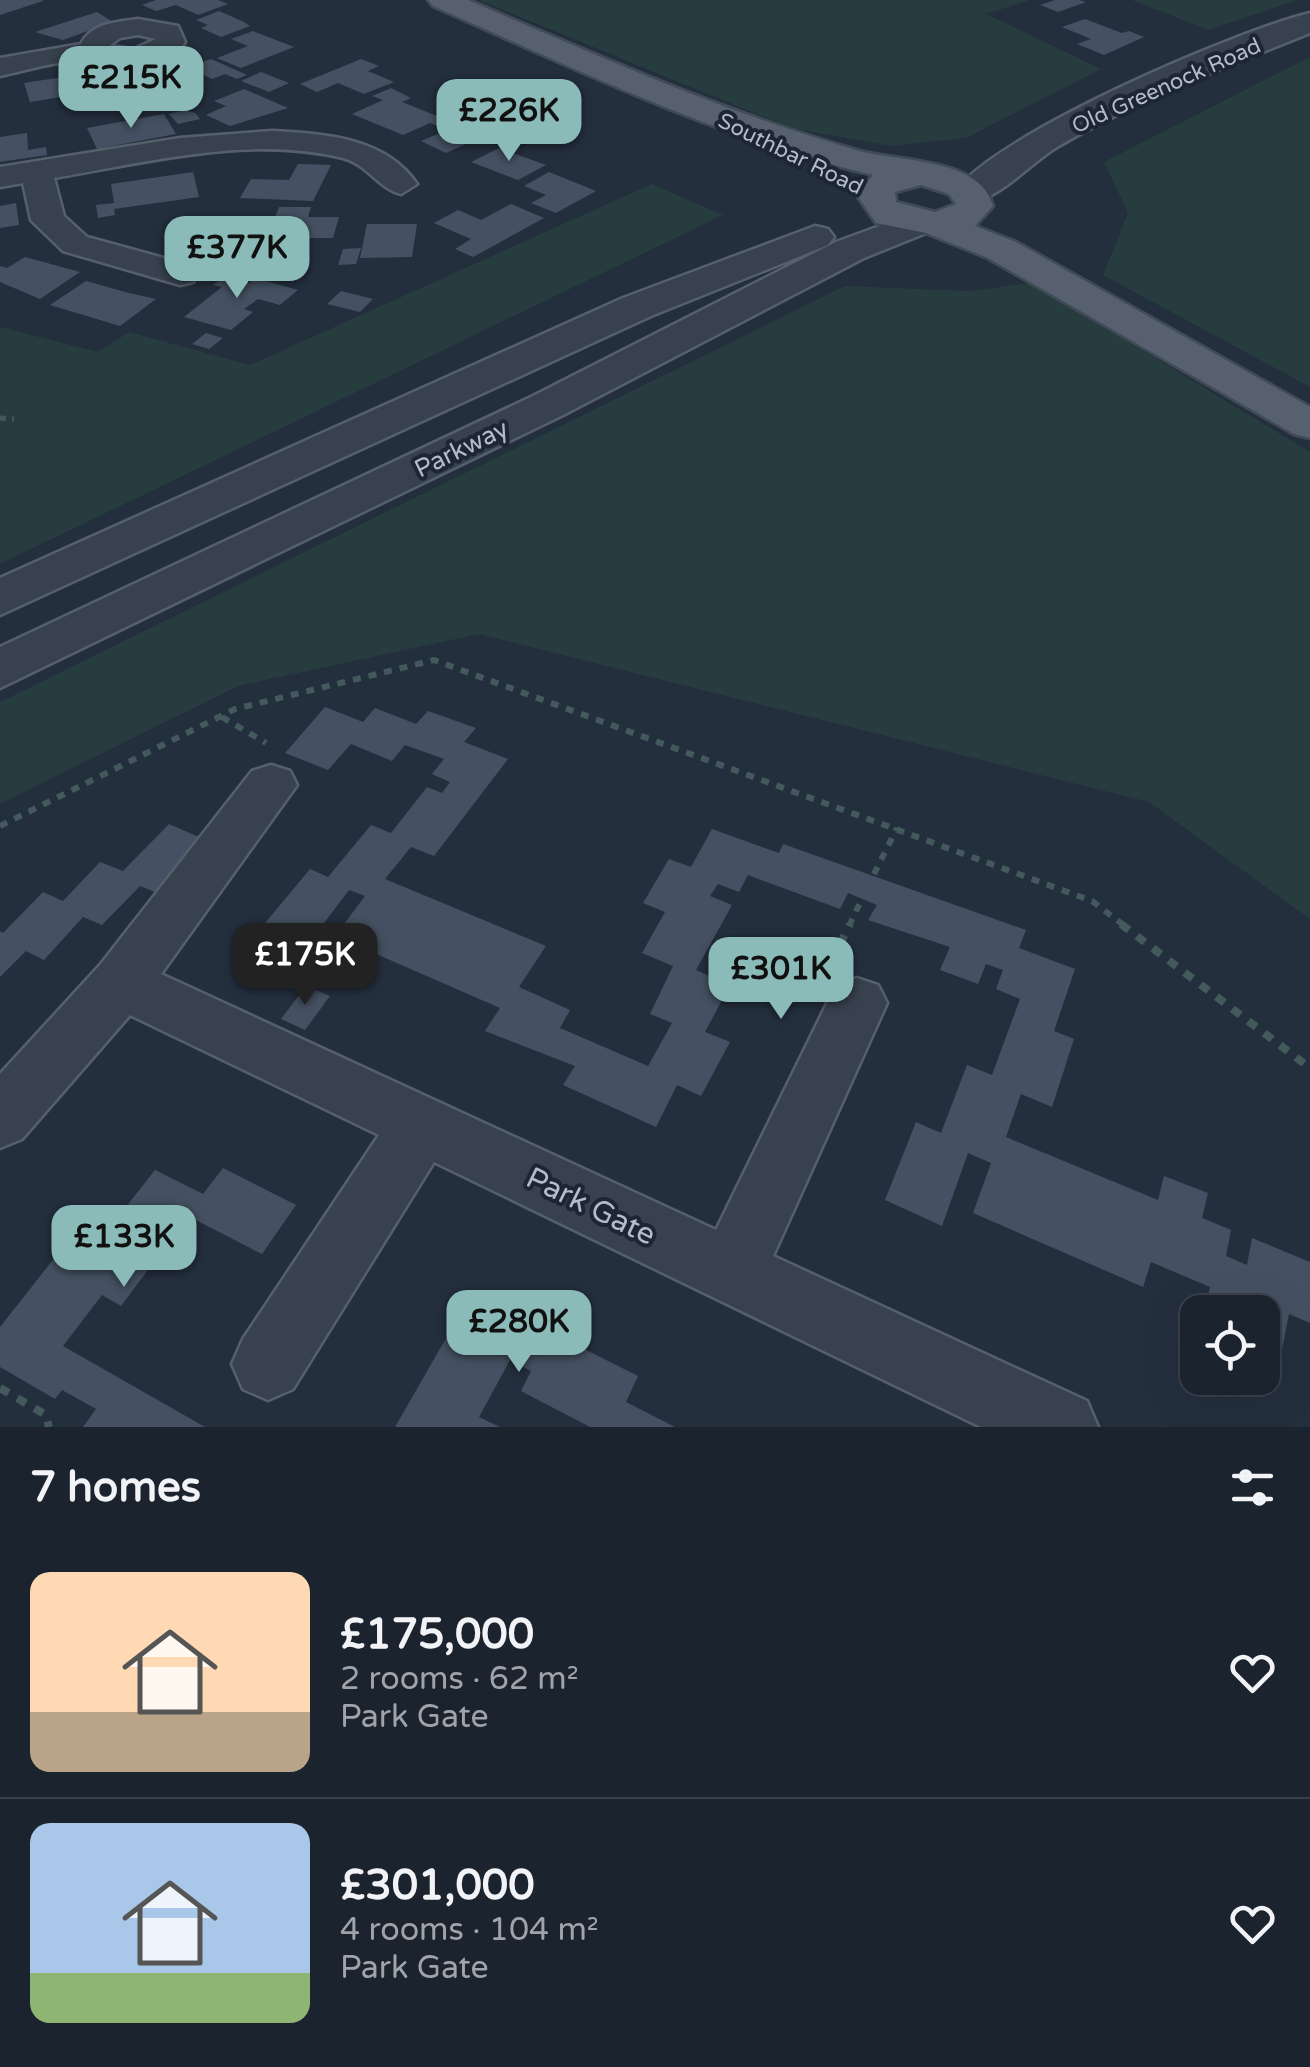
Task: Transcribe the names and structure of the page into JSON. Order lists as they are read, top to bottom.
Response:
{
  "streets": {
    "main road": ["Southbar Road"],
    "street": ["Old Greenock Road", "Parkway", "Park Gate"]
  },
  "crossings": [
    ["Old Greenock Road", "Southbar Road"],
    ["Southbar Road", "Parkway"]
  ],
  "page": {
    "price": [
      "£215K",
      "£226K",
      "£377K",
      "£175K",
      "£301K",
      "£133K",
      "£280K"
    ],
    "heading": "7 homes",
    "list": [
      {
        "name": "£175,000",
        "note": "2 rooms · 62 m² · Park Gate"
      },
      {
        "name": "£301,000",
        "note": "4 rooms · 104 m² · Park Gate"
      }
    ]
  }
}
